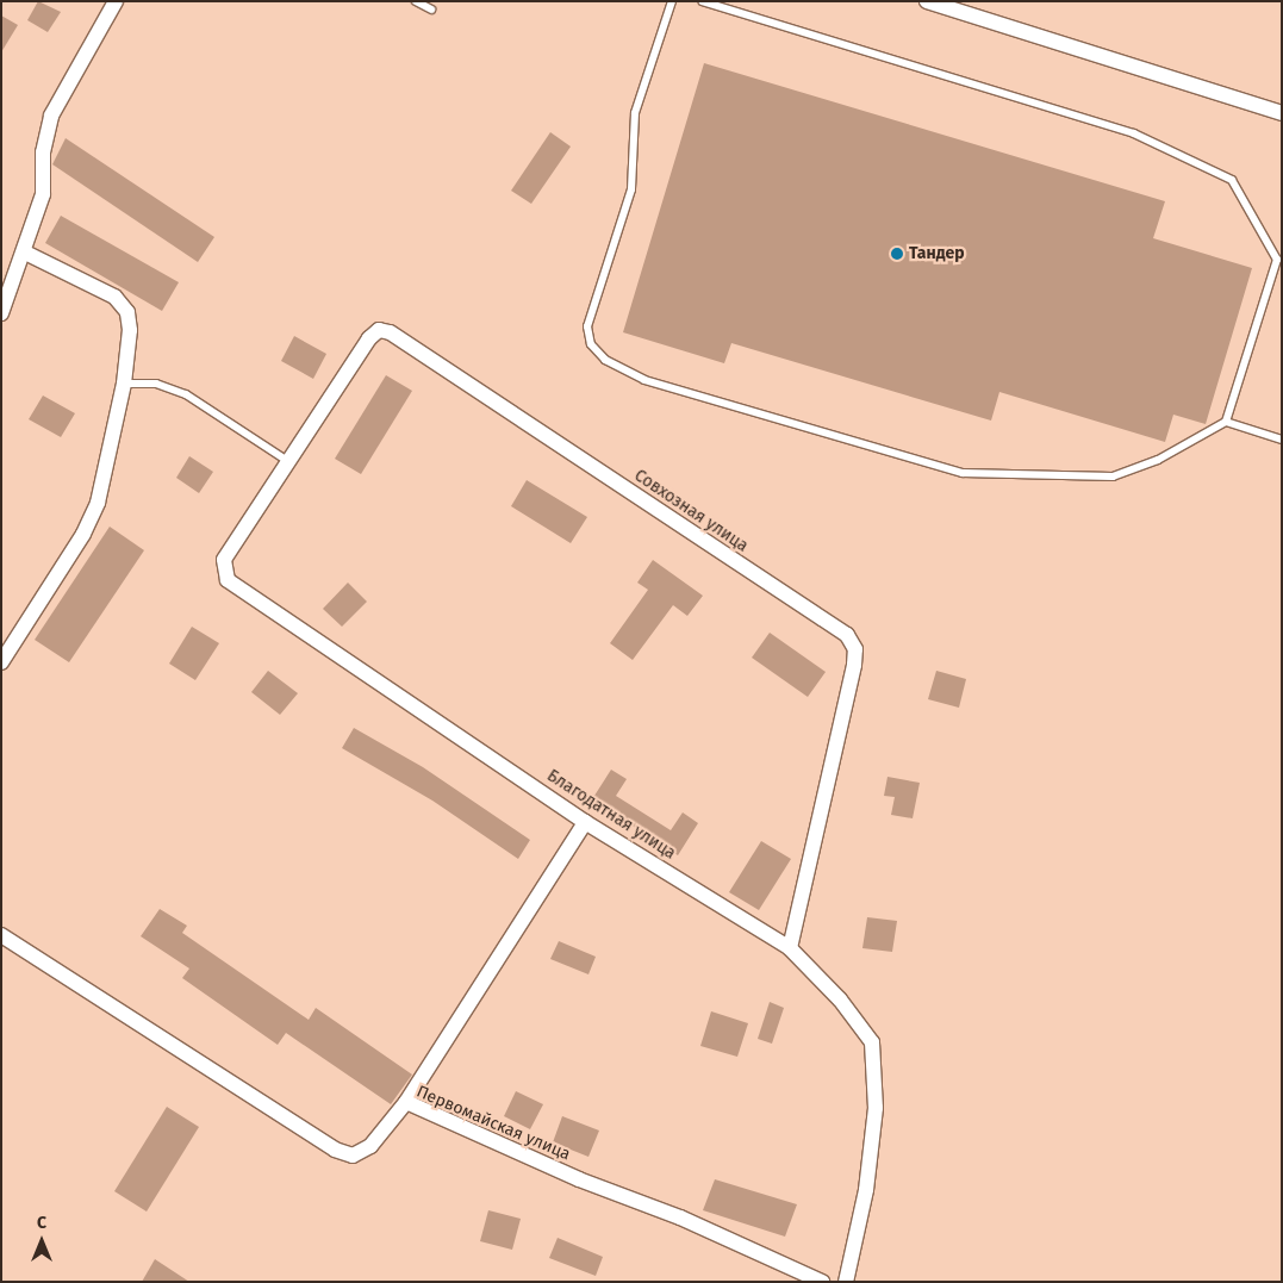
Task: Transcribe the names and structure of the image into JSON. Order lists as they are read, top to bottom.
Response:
{
  "streets": {
    "street": ["Совхозная улица", "Благодатная улица", "Первомайская улица"]
  },
  "crossings": [
    ["Совхозная улица", "Благодатная улица"]
  ],
  "places": ["Тандер"],
  "north": "top"
}
